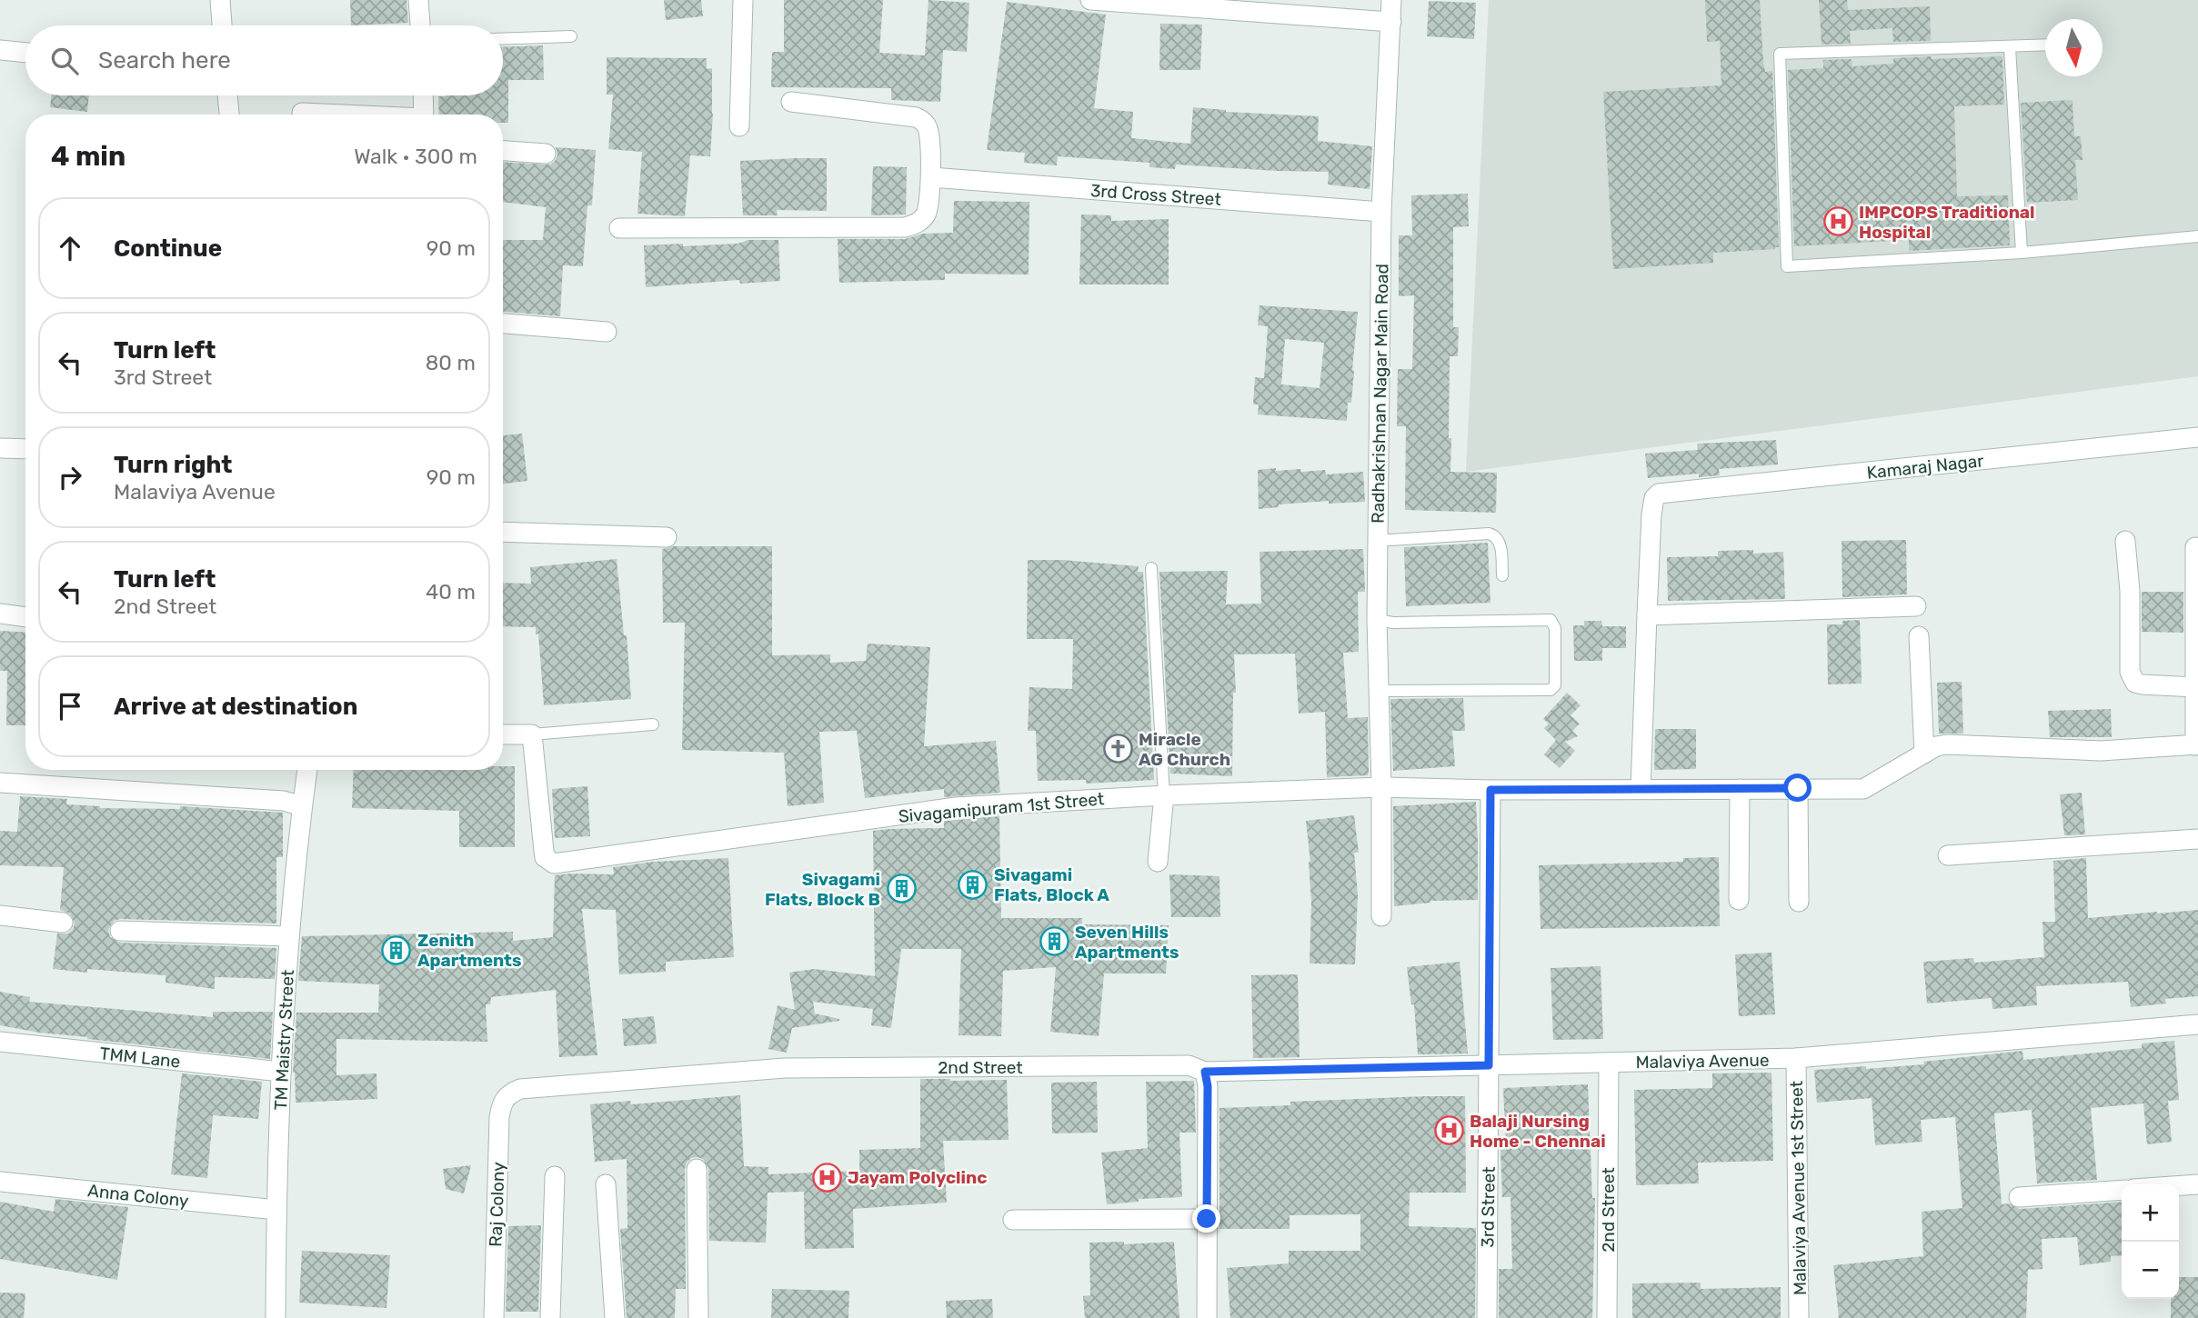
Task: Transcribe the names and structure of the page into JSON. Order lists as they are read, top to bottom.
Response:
{
  "streets": {
    "street": [
      "3rd Cross Street",
      "Radhakrishnan Nagar Main Road",
      "Kamaraj Nagar",
      "Sivagamipuram 1st Street",
      "TM Maistry Street",
      "TMM Lane",
      "Malaviya Avenue",
      "2nd Street",
      "Malaviya Avenue 1st Street",
      "Anna Colony",
      "Raj Colony",
      "3rd Street"
    ]
  },
  "crossings": [
    ["3rd Cross Street", "Radhakrishnan Nagar Main Road"],
    ["Radhakrishnan Nagar Main Road", "Sivagamipuram 1st Street"],
    ["Sivagamipuram 1st Street", "3rd Street"],
    ["TM Maistry Street", "TMM Lane"],
    ["TM Maistry Street", "Anna Colony"],
    ["Malaviya Avenue", "2nd Street"],
    ["Malaviya Avenue", "Malaviya Avenue 1st Street"],
    ["Malaviya Avenue", "3rd Street"],
    ["2nd Street", "Raj Colony"]
  ],
  "places": {
    "hospital": ["IMPCOPS Traditional Hospital", "Balaji Nursing Home - Chennai", "Jayam Polyclinc"],
    "church": ["Miracle AG Church"],
    "building": [
      "Sivagami Flats, Block A",
      "Sivagami Flats, Block B",
      "Seven Hills Apartments",
      "Zenith Apartments"
    ]
  },
  "north": "bottom",
  "page": {
    "search": "Search here",
    "heading": ["4 min", "Walk · 300 m"],
    "list": [
      ["Continue", "90 m"],
      ["Turn left", "3rd Street", "80 m"],
      ["Turn right", "Malaviya Avenue", "90 m"],
      ["Turn left", "2nd Street", "40 m"],
      "Arrive at destination"
    ],
    "map_buttons": ["+", "−"]
  }
}
